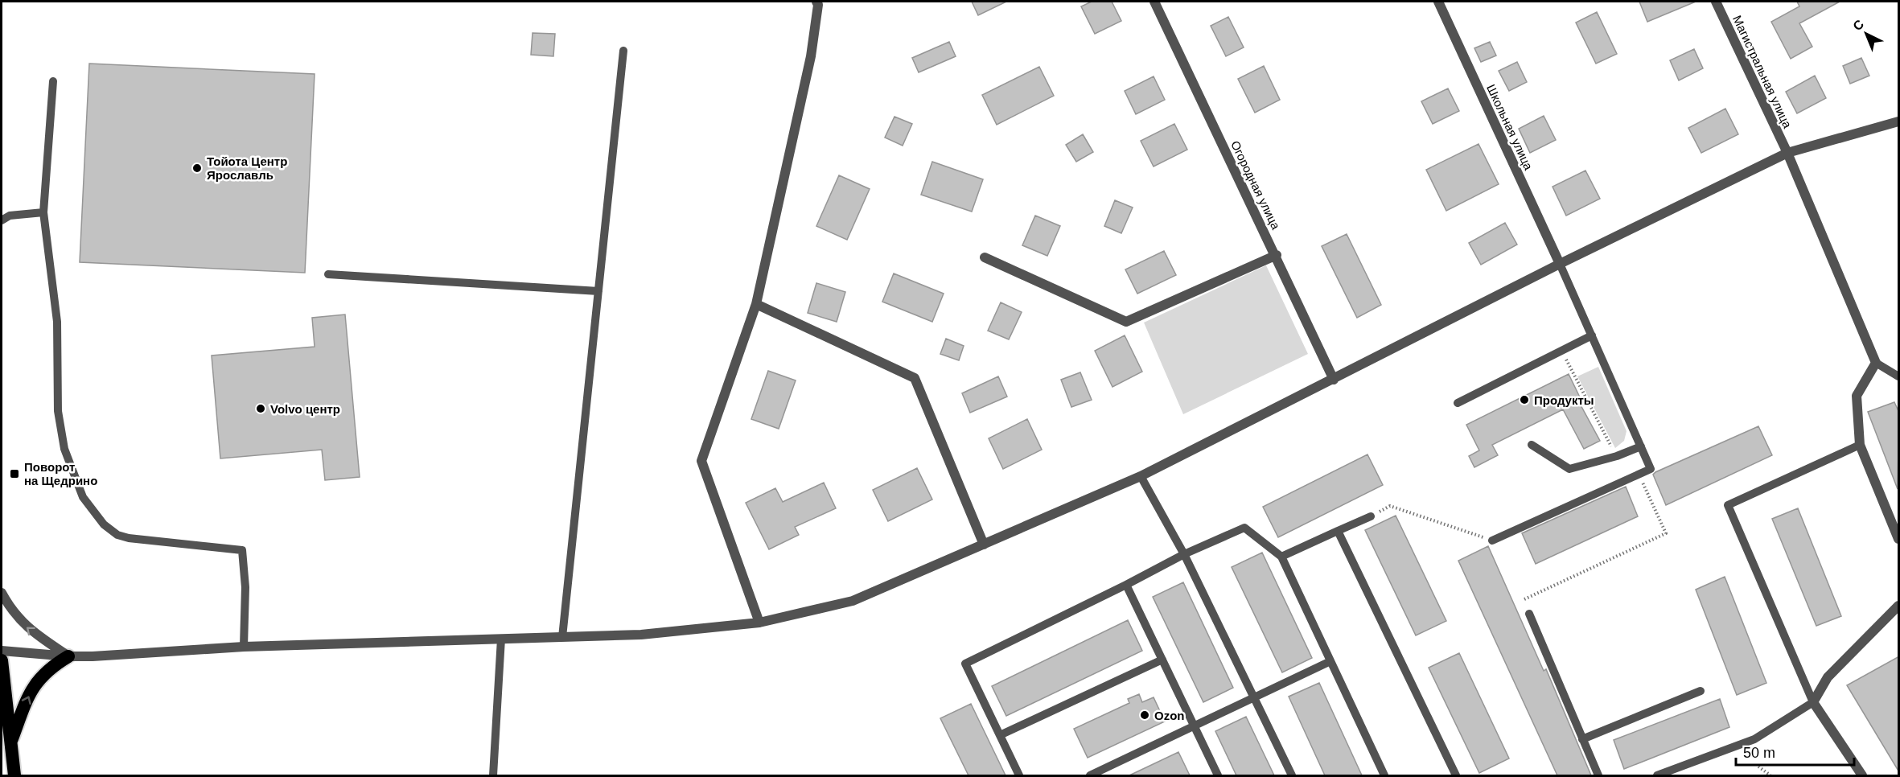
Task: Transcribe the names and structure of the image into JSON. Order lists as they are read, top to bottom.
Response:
{
  "streets": {
    "street": ["Магистральная улица", "Школьная улица", "Огородная улица"]
  },
  "places": {
    "other": [
      "Тойота Центр Ярославль",
      "Продукты",
      "Volvo центр",
      "Ozon"
    ],
    "transit": ["Поворот на Щедрино"]
  },
  "scale_bar": "50 m",
  "north": "top left"
}
